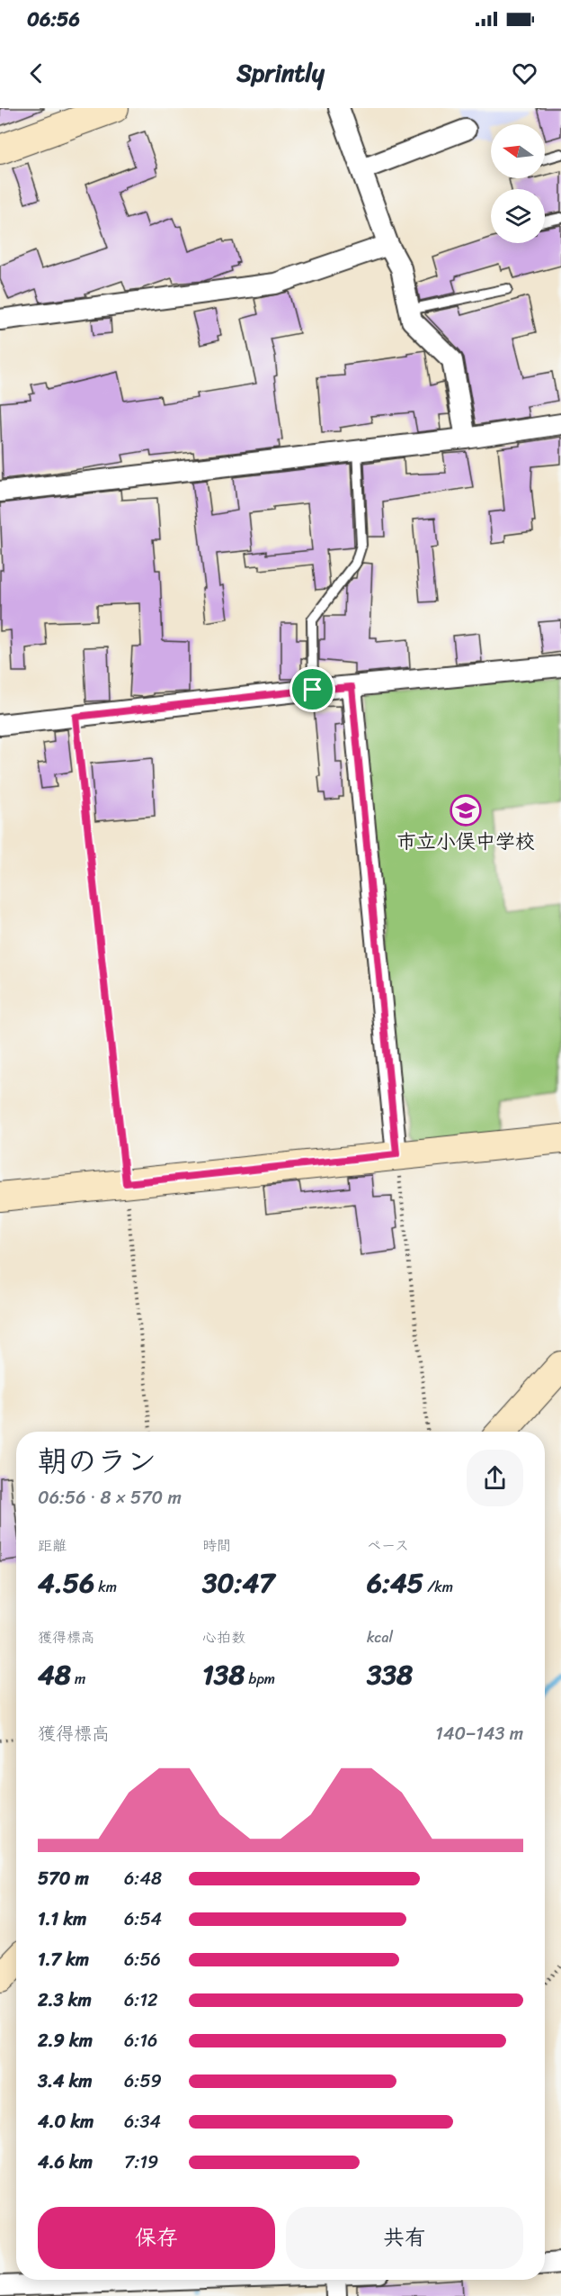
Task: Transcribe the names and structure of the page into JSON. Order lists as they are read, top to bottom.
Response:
{
  "places": {
    "school or university": ["市立小俣中学校"]
  },
  "north": "left",
  "page": {
    "status": "06:56",
    "header": "Sprintly",
    "heading": ["朝のラン", "06:56 · 8 × 570 m"],
    "stats": [
      ["距離", "4.56 km"],
      ["時間", "30:47"],
      ["ペース", "6:45 /km"],
      ["獲得標高", "48 m"],
      ["心拍数", "138 bpm"],
      ["kcal", "338"]
    ],
    "chart": ["獲得標高", "140–143 m"],
    "list": [
      {
        "name": "570 m",
        "note": "6:48"
      },
      {
        "name": "1.1 km",
        "note": "6:54"
      },
      {
        "name": "1.7 km",
        "note": "6:56"
      },
      {
        "name": "2.3 km",
        "note": "6:12"
      },
      {
        "name": "2.9 km",
        "note": "6:16"
      },
      {
        "name": "3.4 km",
        "note": "6:59"
      },
      {
        "name": "4.0 km",
        "note": "6:34"
      },
      {
        "name": "4.6 km",
        "note": "7:19"
      }
    ],
    "buttons": ["保存", "共有"]
  }
}
